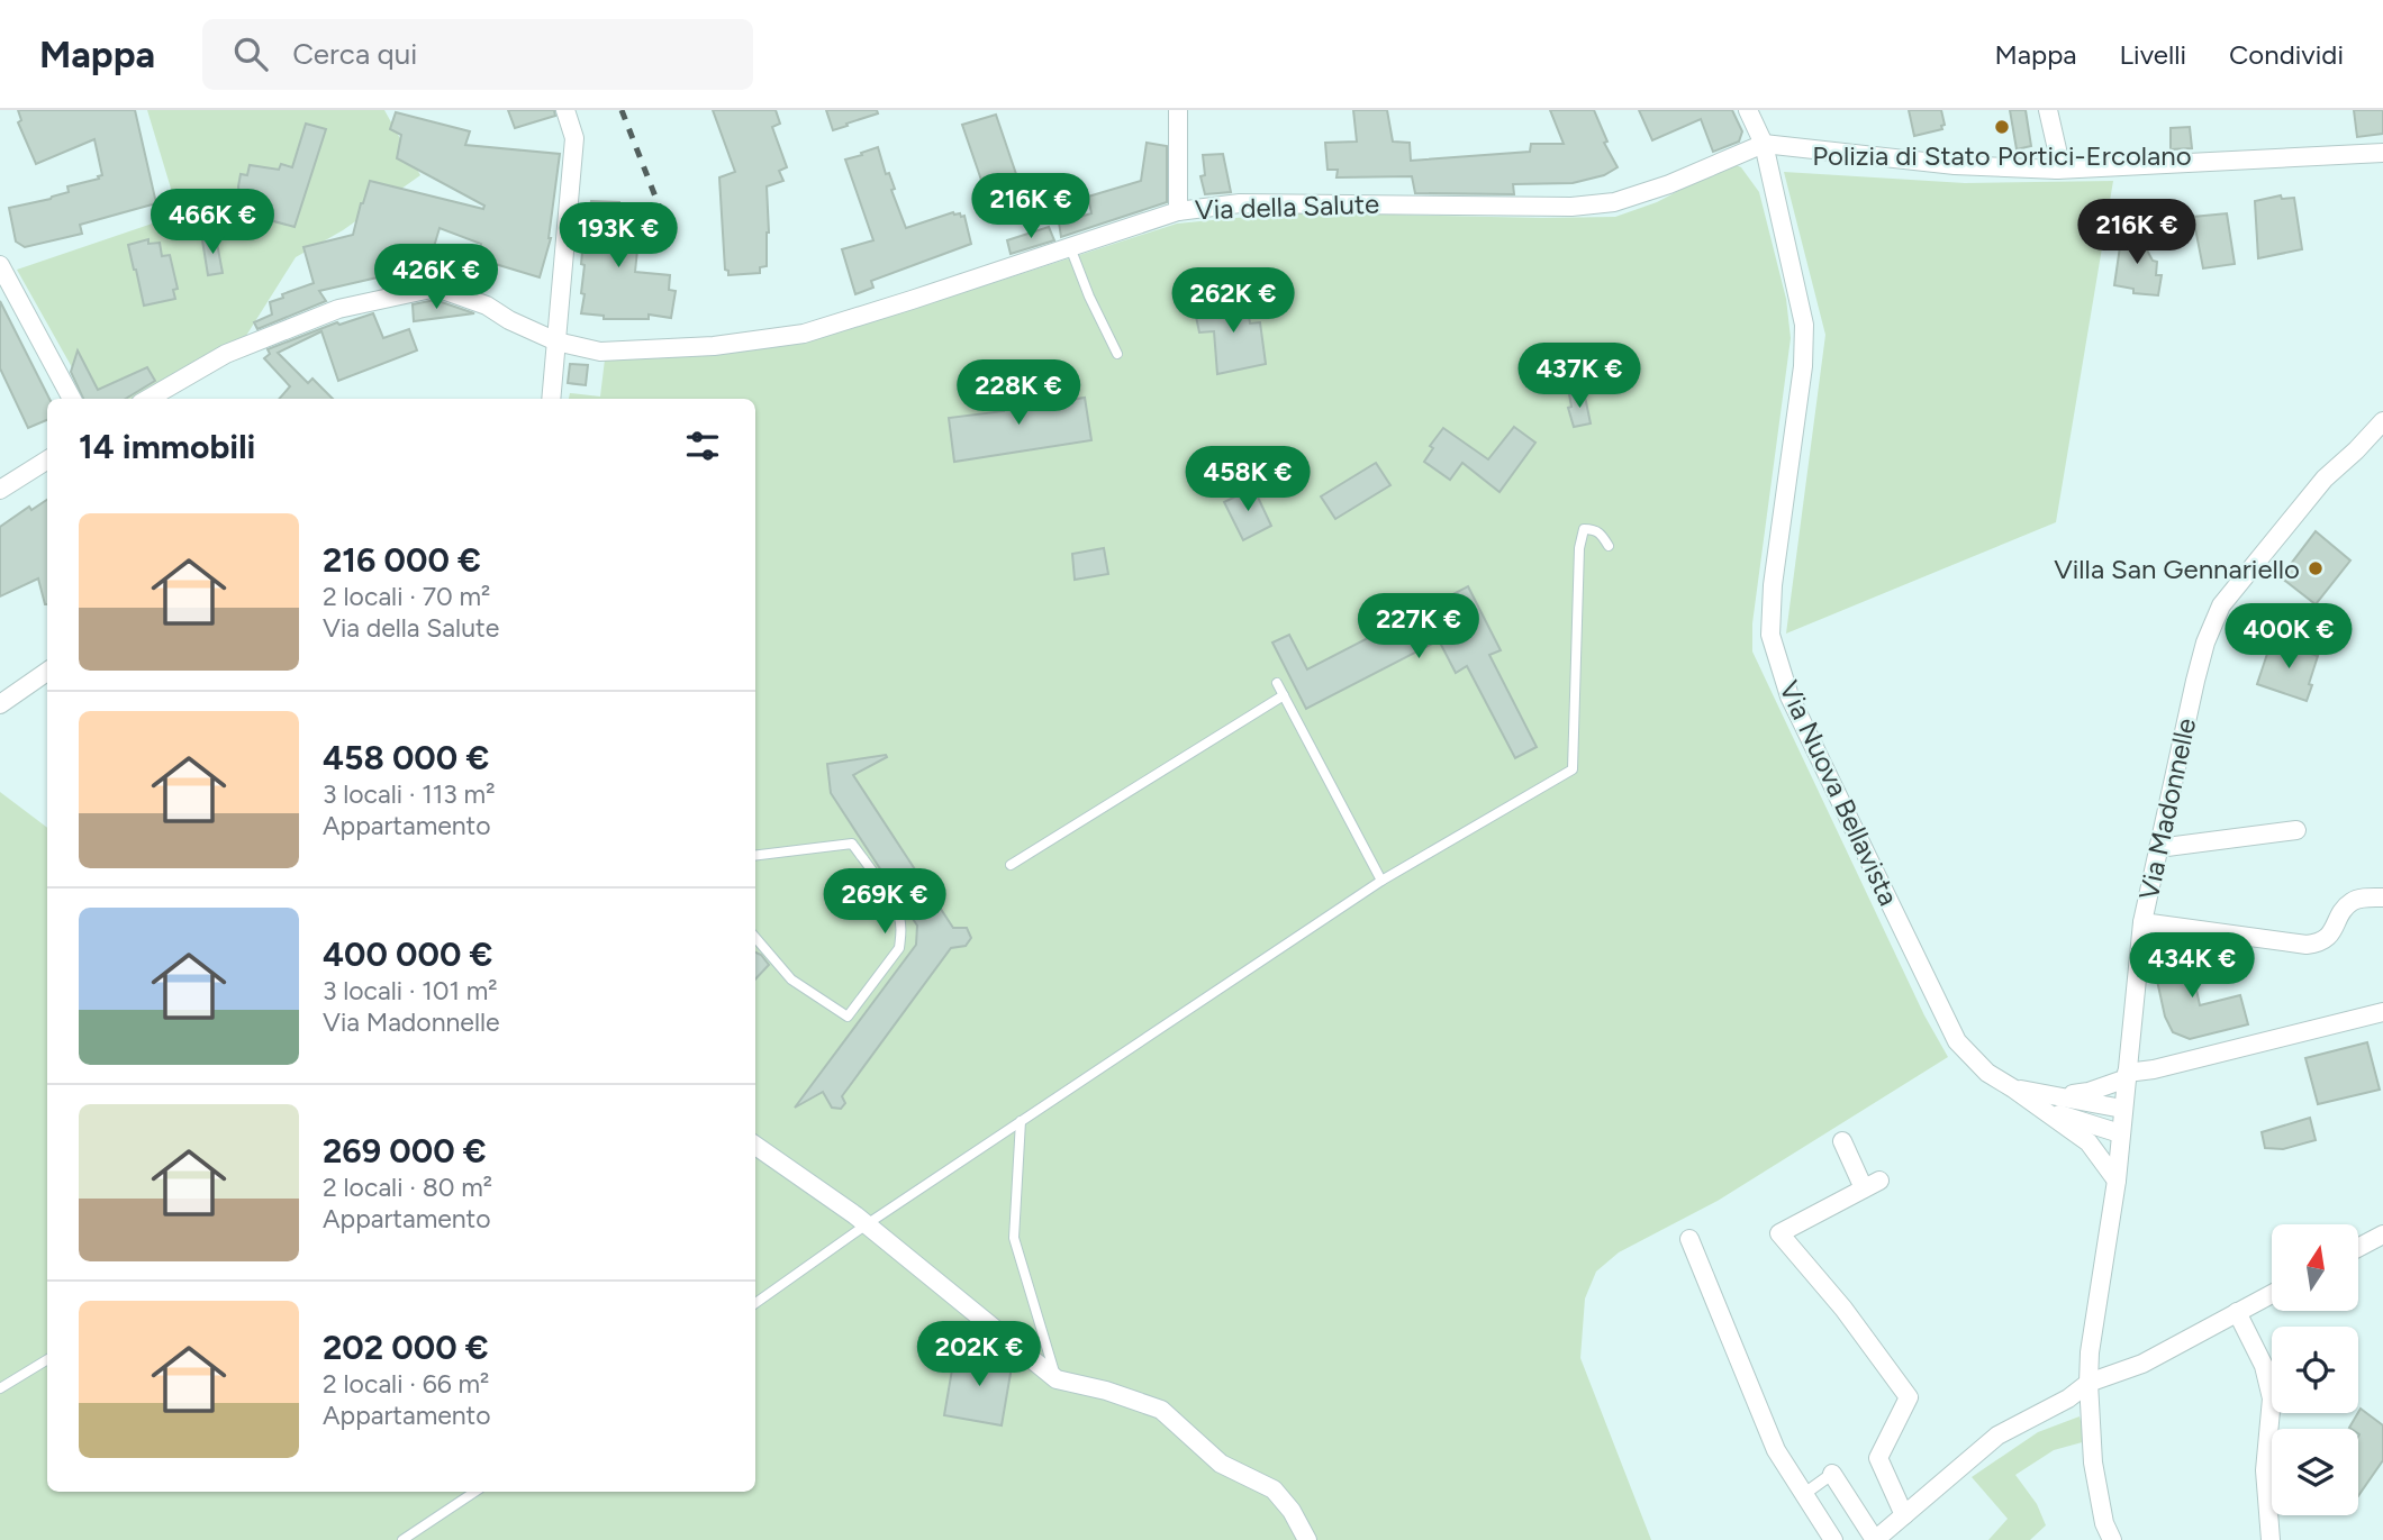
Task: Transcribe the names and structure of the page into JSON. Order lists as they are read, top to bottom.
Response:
{
  "streets": {
    "street": ["Via della Salute", "Via Nuova Bellavista", "Via Madonnelle"]
  },
  "crossings": [
    ["Via della Salute", "Via Nuova Bellavista"]
  ],
  "places": ["Polizia di Stato Portici-Ercolano", "Villa San Gennariello"],
  "north": "top",
  "page": {
    "header": "Mappa",
    "search": "Cerca qui",
    "nav": ["Mappa", "Livelli", "Condividi"],
    "price": [
      "216K €",
      "466K €",
      "216K €",
      "193K €",
      "426K €",
      "262K €",
      "437K €",
      "228K €",
      "458K €",
      "227K €",
      "400K €",
      "269K €",
      "434K €",
      "202K €"
    ],
    "heading": "14 immobili",
    "list": [
      {
        "name": "216 000 €",
        "note": "2 locali · 70 m² · Via della Salute"
      },
      {
        "name": "458 000 €",
        "note": "3 locali · 113 m² · Appartamento"
      },
      {
        "name": "400 000 €",
        "note": "3 locali · 101 m² · Via Madonnelle"
      },
      {
        "name": "269 000 €",
        "note": "2 locali · 80 m² · Appartamento"
      },
      {
        "name": "202 000 €",
        "note": "2 locali · 66 m² · Appartamento"
      }
    ]
  }
}
